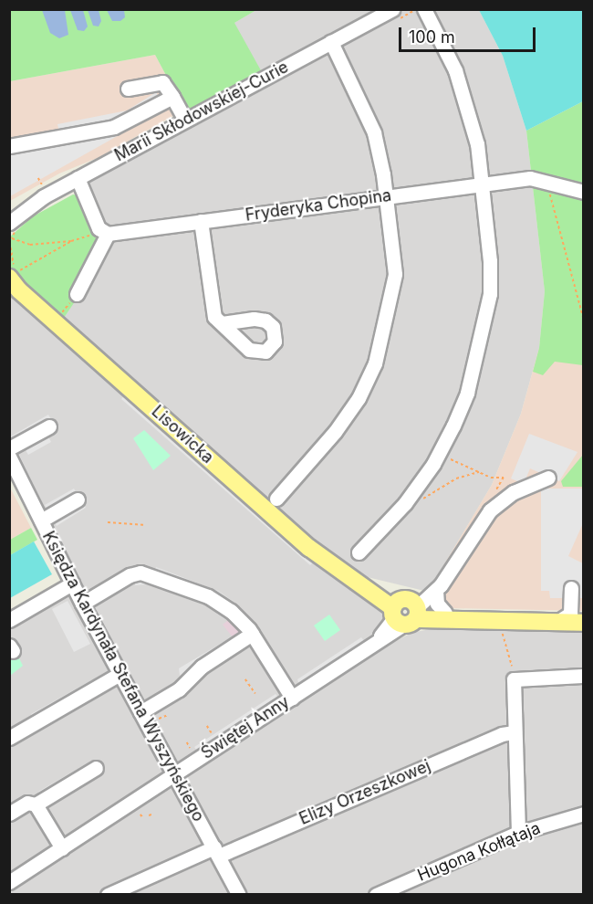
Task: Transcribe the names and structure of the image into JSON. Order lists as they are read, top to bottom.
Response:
{
  "streets": {
    "main road": ["Lisowicka"],
    "street": [
      "Marii Skłodowskiej-Curie",
      "Fryderyka Chopina",
      "Księdza Kardynała Stefana Wyszyńskiego",
      "Świętej Anny",
      "Elizy Orzeszkowej",
      "Hugona Kołłątaja"
    ]
  },
  "crossings": [
    ["Lisowicka", "Świętej Anny"],
    ["Księdza Kardynała Stefana Wyszyńskiego", "Świętej Anny"],
    ["Księdza Kardynała Stefana Wyszyńskiego", "Elizy Orzeszkowej"]
  ],
  "scale_bar": "100 m"
}
